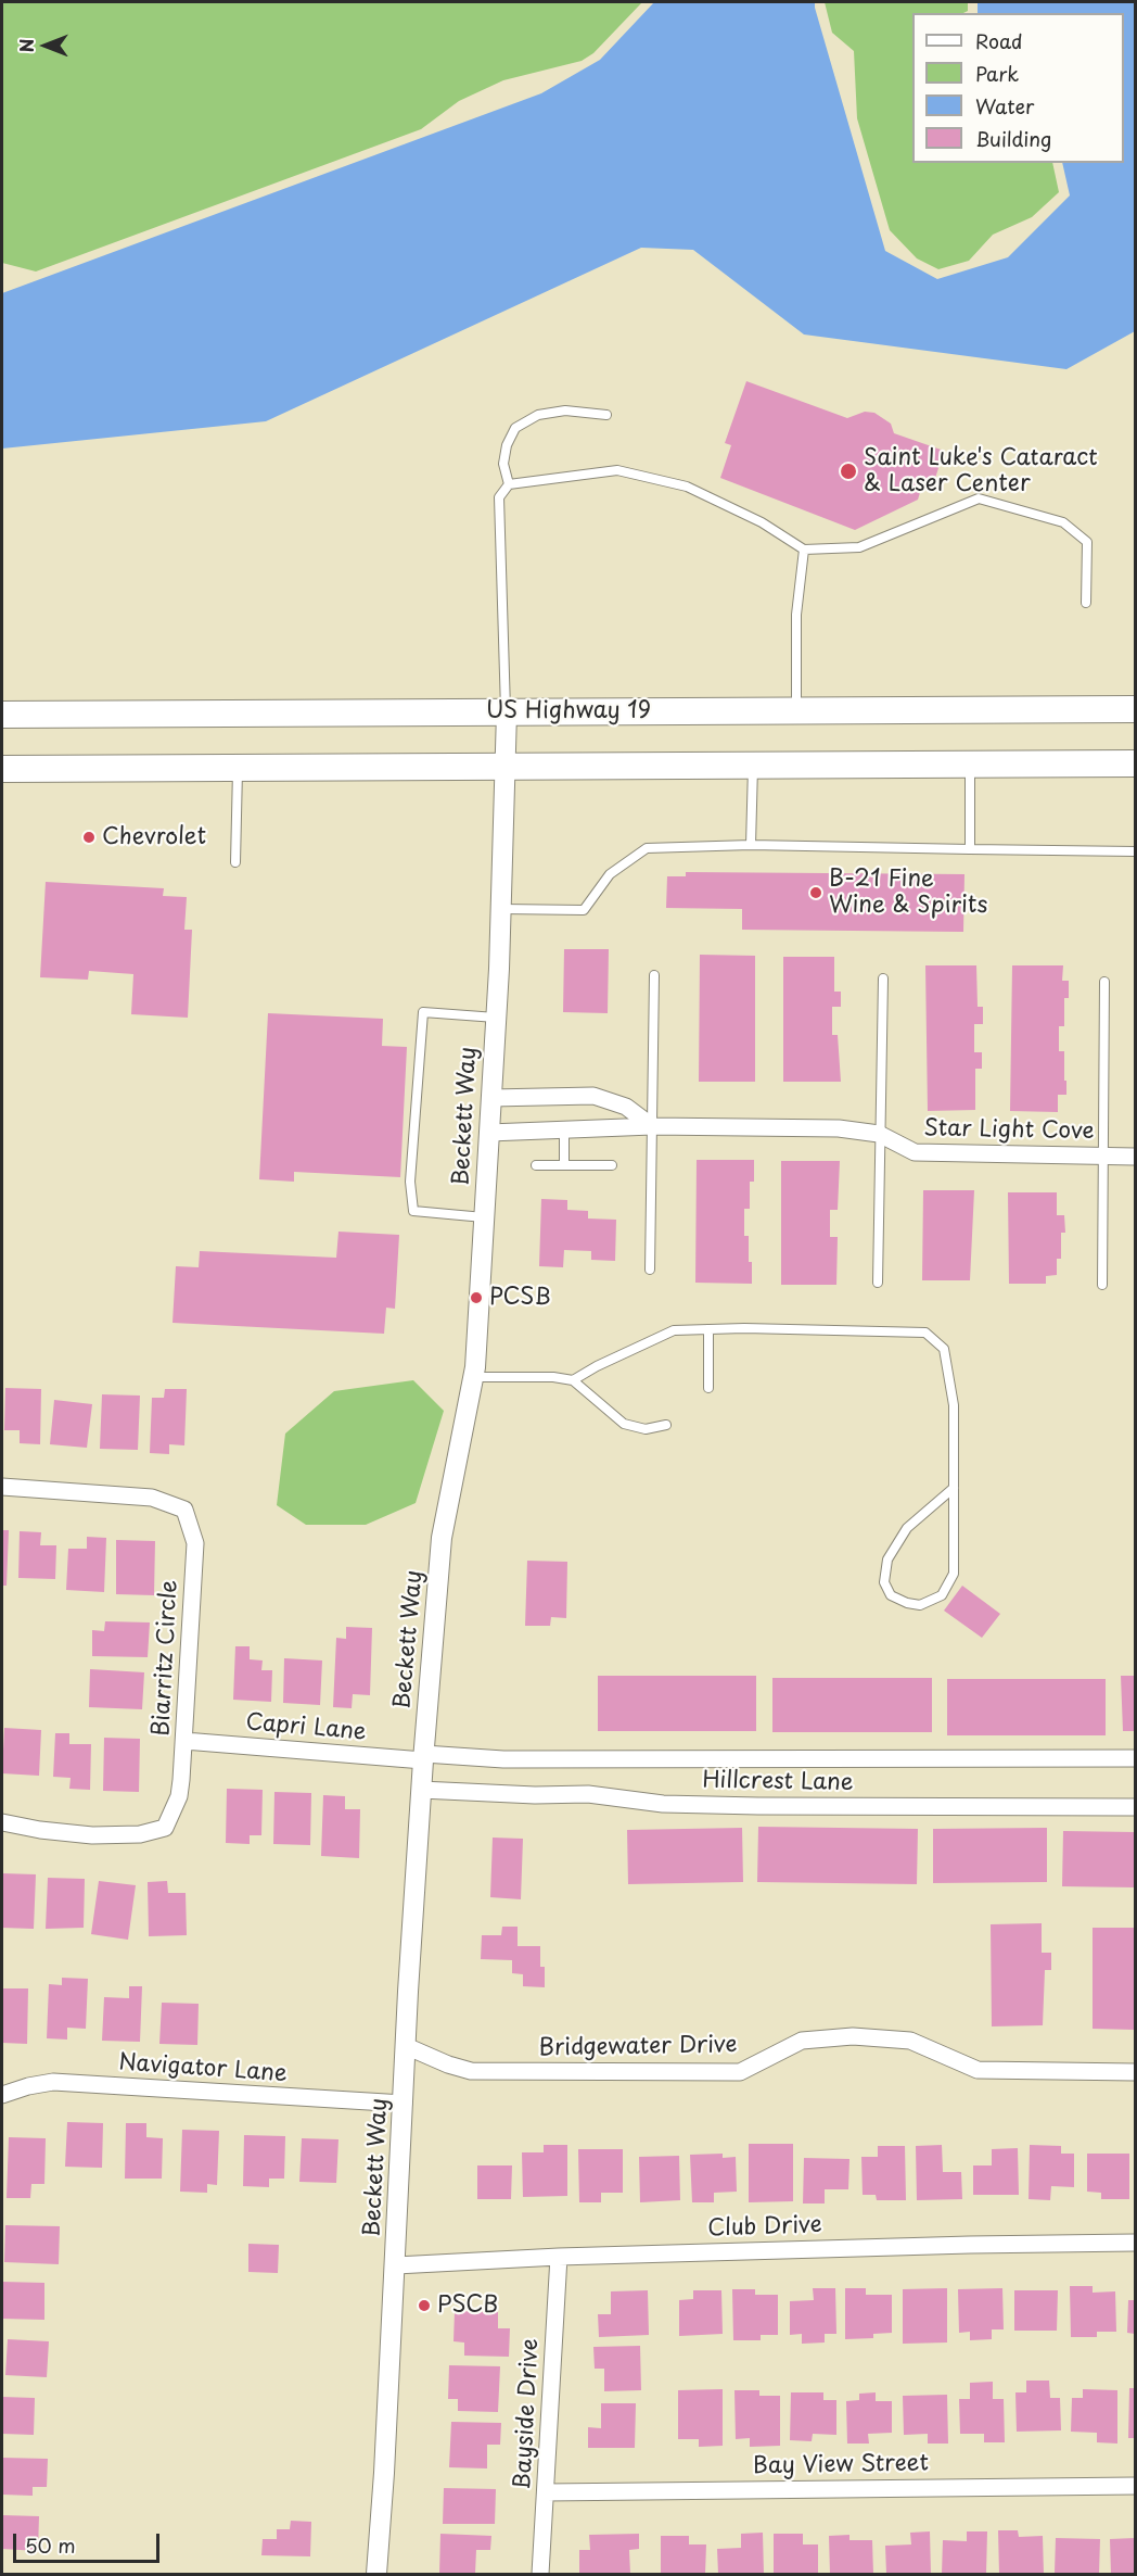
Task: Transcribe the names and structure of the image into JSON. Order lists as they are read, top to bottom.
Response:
{
  "streets": {
    "highway": ["US Highway 19"],
    "street": [
      "Beckett Way",
      "Star Light Cove",
      "Biarritz Circle",
      "Capri Lane",
      "Hillcrest Lane",
      "Bridgewater Drive",
      "Navigator Lane",
      "Club Drive",
      "Bayside Drive",
      "Bay View Street"
    ]
  },
  "crossings": [
    ["US Highway 19", "Beckett Way"],
    ["Beckett Way", "Star Light Cove"],
    ["Beckett Way", "Capri Lane"],
    ["Beckett Way", "Hillcrest Lane"],
    ["Beckett Way", "Bridgewater Drive"],
    ["Beckett Way", "Navigator Lane"],
    ["Beckett Way", "Club Drive"],
    ["Biarritz Circle", "Capri Lane"],
    ["Capri Lane", "Hillcrest Lane"],
    ["Club Drive", "Bayside Drive"],
    ["Bayside Drive", "Bay View Street"]
  ],
  "places": [
    "Saint Luke's Cataract & Laser Center",
    "Chevrolet",
    "B-21 Fine Wine & Spirits",
    "PCSB",
    "PSCB"
  ],
  "legend": [
    "Road",
    "Park",
    "Water",
    "Building"
  ],
  "scale_bar": "50 m",
  "north": "left"
}
